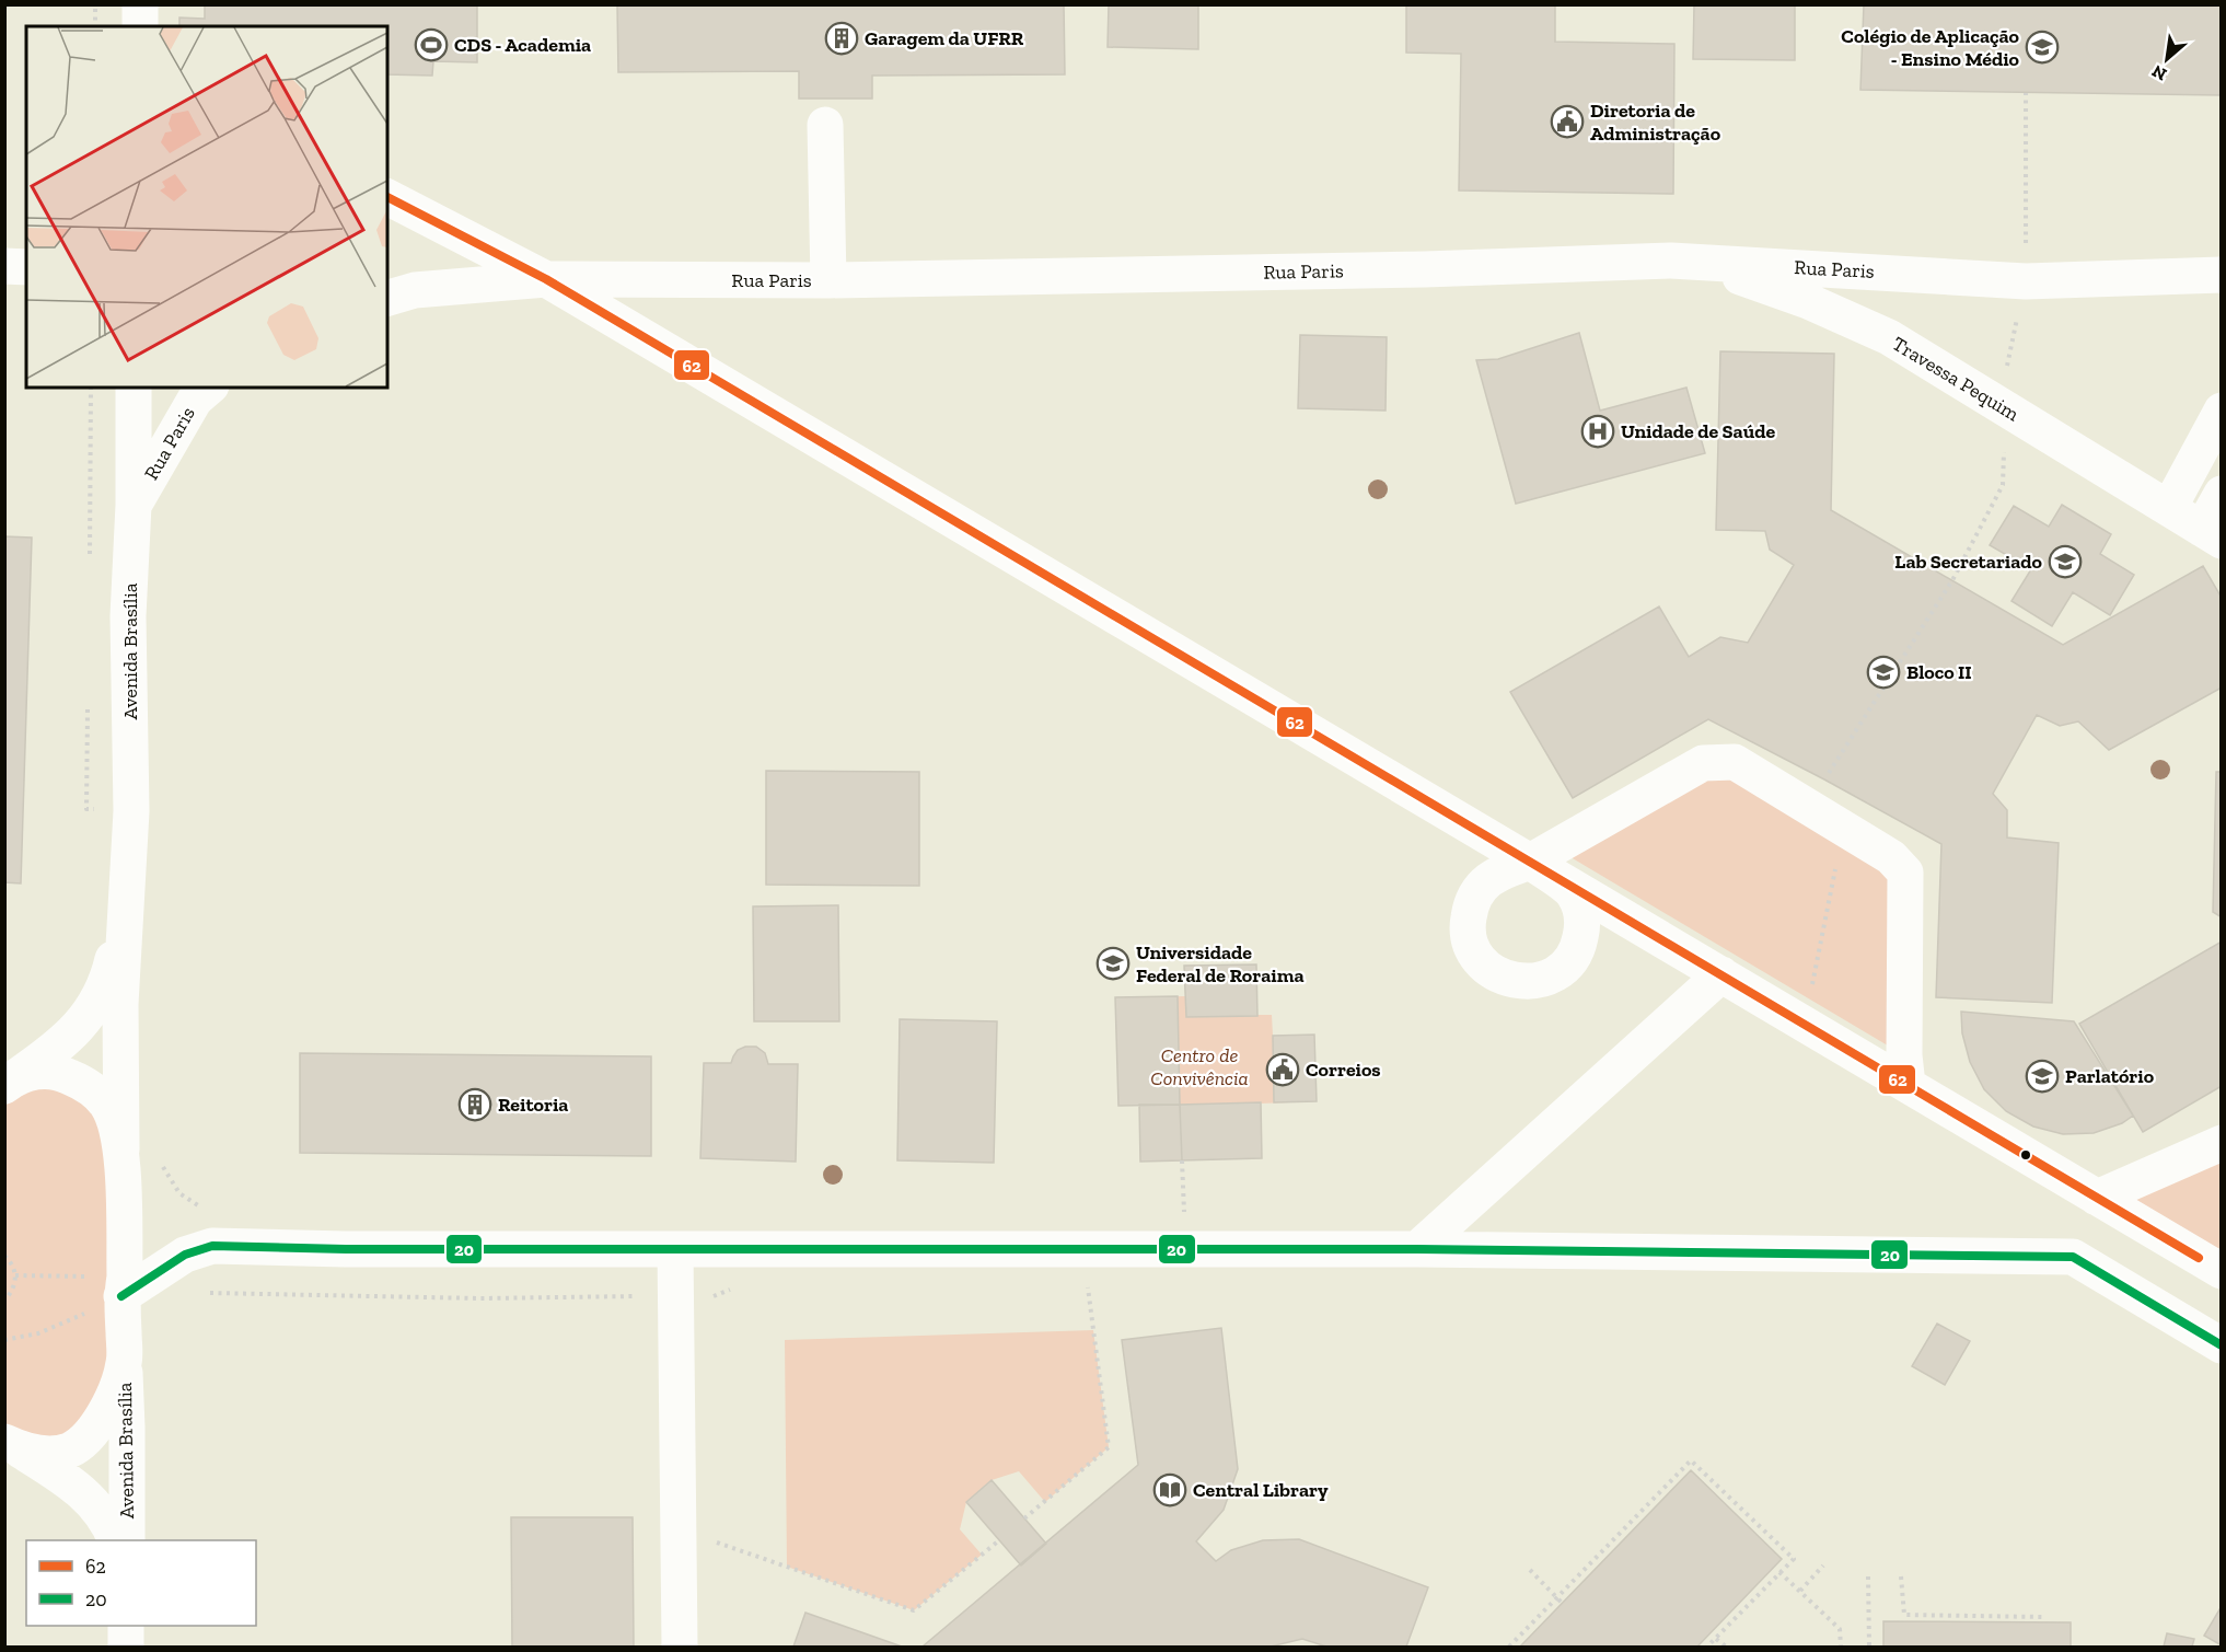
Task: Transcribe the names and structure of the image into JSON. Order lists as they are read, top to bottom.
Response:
{
  "streets": {
    "street": ["Rua Paris", "Travessa Pequim", "Avenida Brasília"]
  },
  "crossings": [
    ["Rua Paris", "Travessa Pequim"],
    ["Rua Paris", "Avenida Brasília"]
  ],
  "parks": ["Centro de Convivência"],
  "places": {
    "building": ["Garagem da UFRR", "Reitoria"],
    "sports": ["CDS - Academia"],
    "school or university": [
      "Colégio de Aplicação - Ensino Médio",
      "Lab Secretariado",
      "Bloco II",
      "Universidade Federal de Roraima",
      "Parlatório"
    ],
    "public building": ["Diretoria de Administração", "Correios"],
    "hospital": ["Unidade de Saúde"],
    "library": ["Central Library"]
  },
  "lines": ["transit line 62", "transit line 20"],
  "legend": ["62", "20"],
  "north": "bottom left"
}
